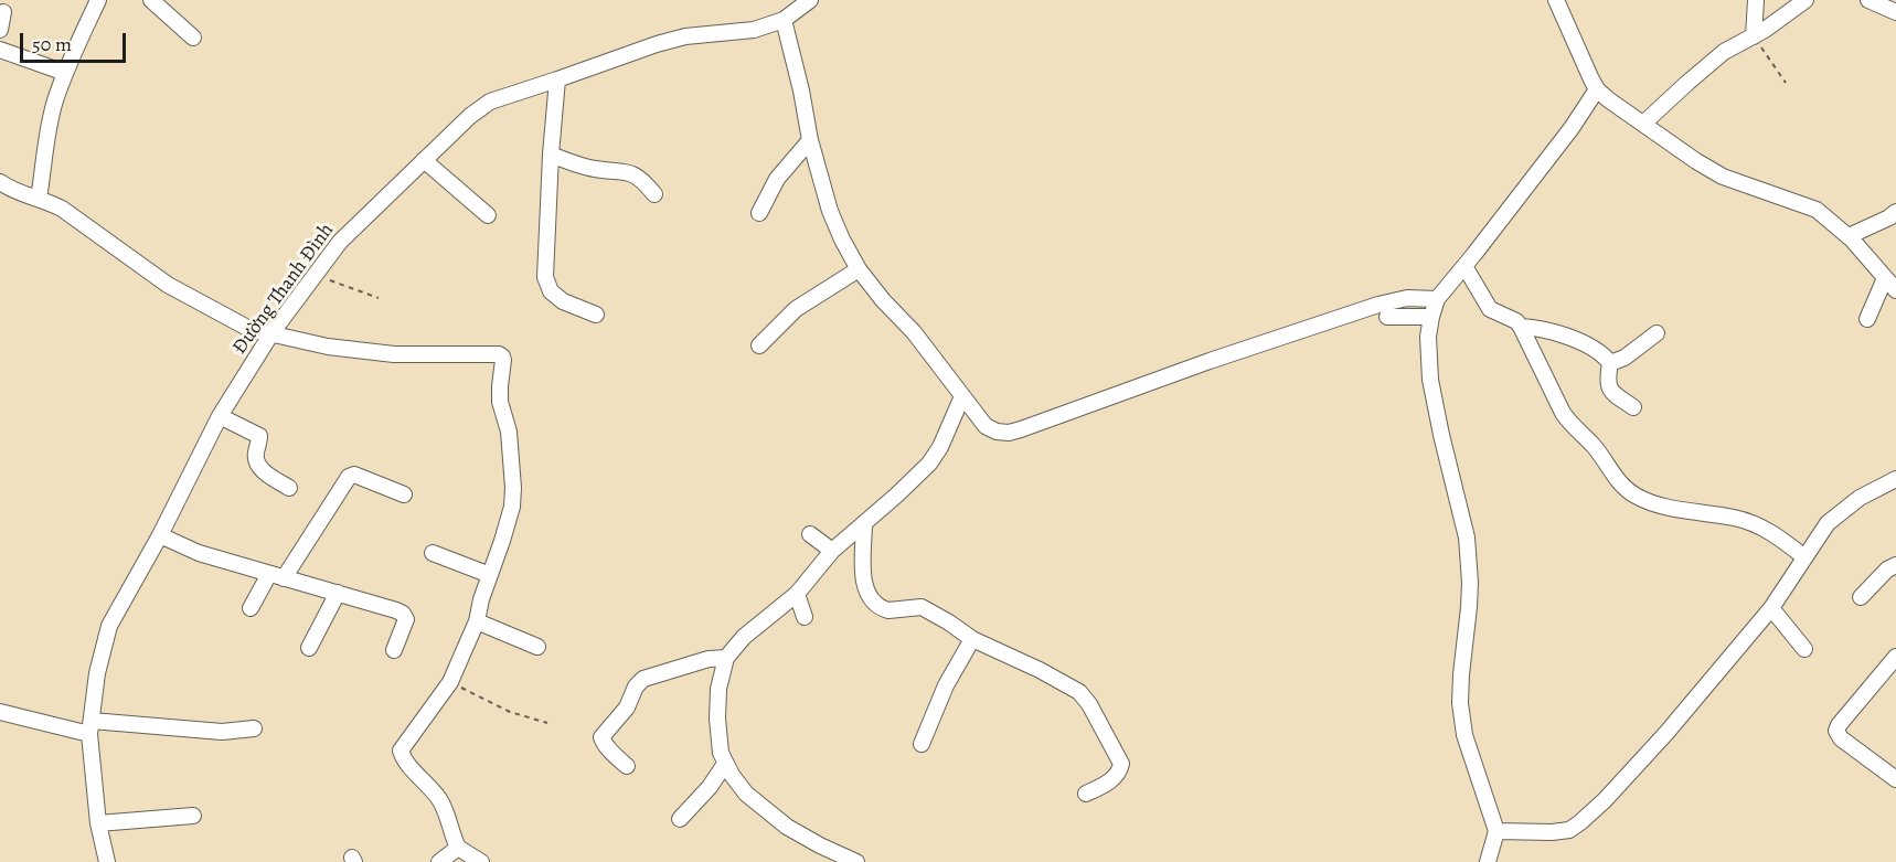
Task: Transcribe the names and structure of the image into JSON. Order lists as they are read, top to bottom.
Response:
{
  "streets": {
    "street": ["Đường Thanh Đình"]
  },
  "scale_bar": "50 m"
}
